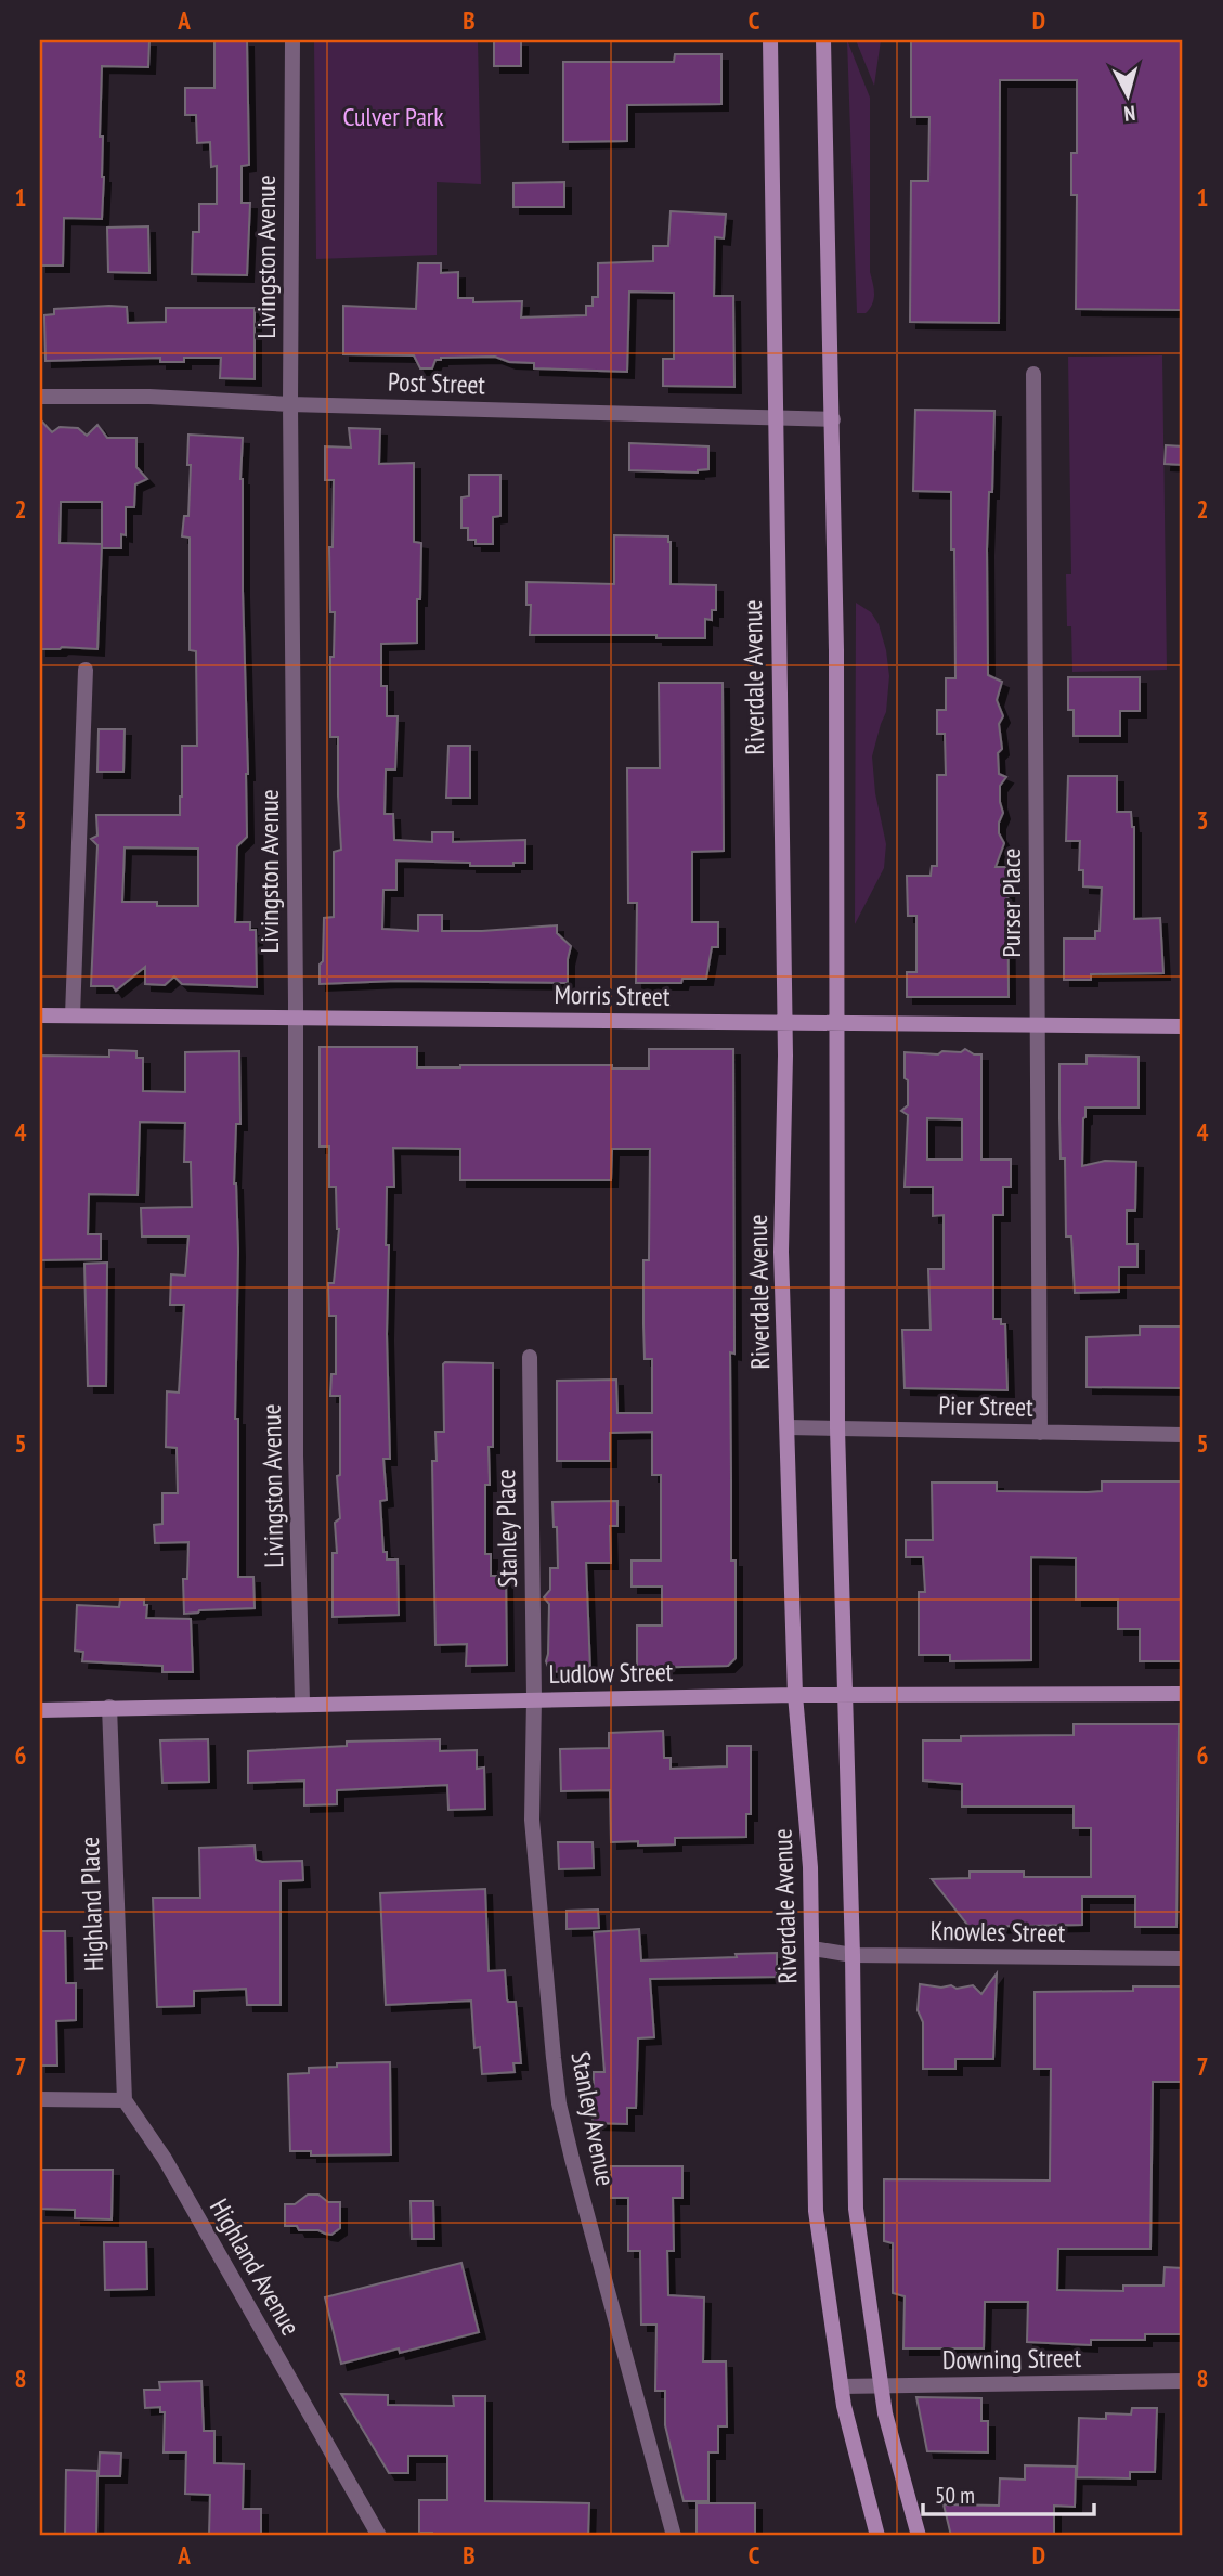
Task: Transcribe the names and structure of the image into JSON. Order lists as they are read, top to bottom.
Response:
{
  "streets": {
    "main road": ["Riverdale Avenue", "Morris Street", "Ludlow Street"],
    "street": [
      "Livingston Avenue",
      "Post Street",
      "Purser Place",
      "Pier Street",
      "Stanley Place",
      "Highland Place",
      "Knowles Street",
      "Stanley Avenue",
      "Highland Avenue",
      "Downing Street"
    ]
  },
  "crossings": [
    ["Livingston Avenue", "Post Street"],
    ["Livingston Avenue", "Morris Street"],
    ["Livingston Avenue", "Ludlow Street"],
    ["Post Street", "Riverdale Avenue"],
    ["Riverdale Avenue", "Morris Street"],
    ["Riverdale Avenue", "Pier Street"],
    ["Riverdale Avenue", "Ludlow Street"],
    ["Riverdale Avenue", "Knowles Street"],
    ["Riverdale Avenue", "Downing Street"],
    ["Purser Place", "Morris Street"],
    ["Purser Place", "Pier Street"],
    ["Stanley Place", "Ludlow Street"],
    ["Stanley Place", "Stanley Avenue"],
    ["Ludlow Street", "Highland Place"],
    ["Ludlow Street", "Stanley Avenue"],
    ["Highland Place", "Highland Avenue"]
  ],
  "parks": ["Culver Park"],
  "scale_bar": "50 m",
  "north": "bottom",
  "grid": {
    "columns": [
      "A",
      "B",
      "C",
      "D"
    ],
    "rows": [
      "1",
      "2",
      "3",
      "4",
      "5",
      "6",
      "7",
      "8"
    ]
  }
}
